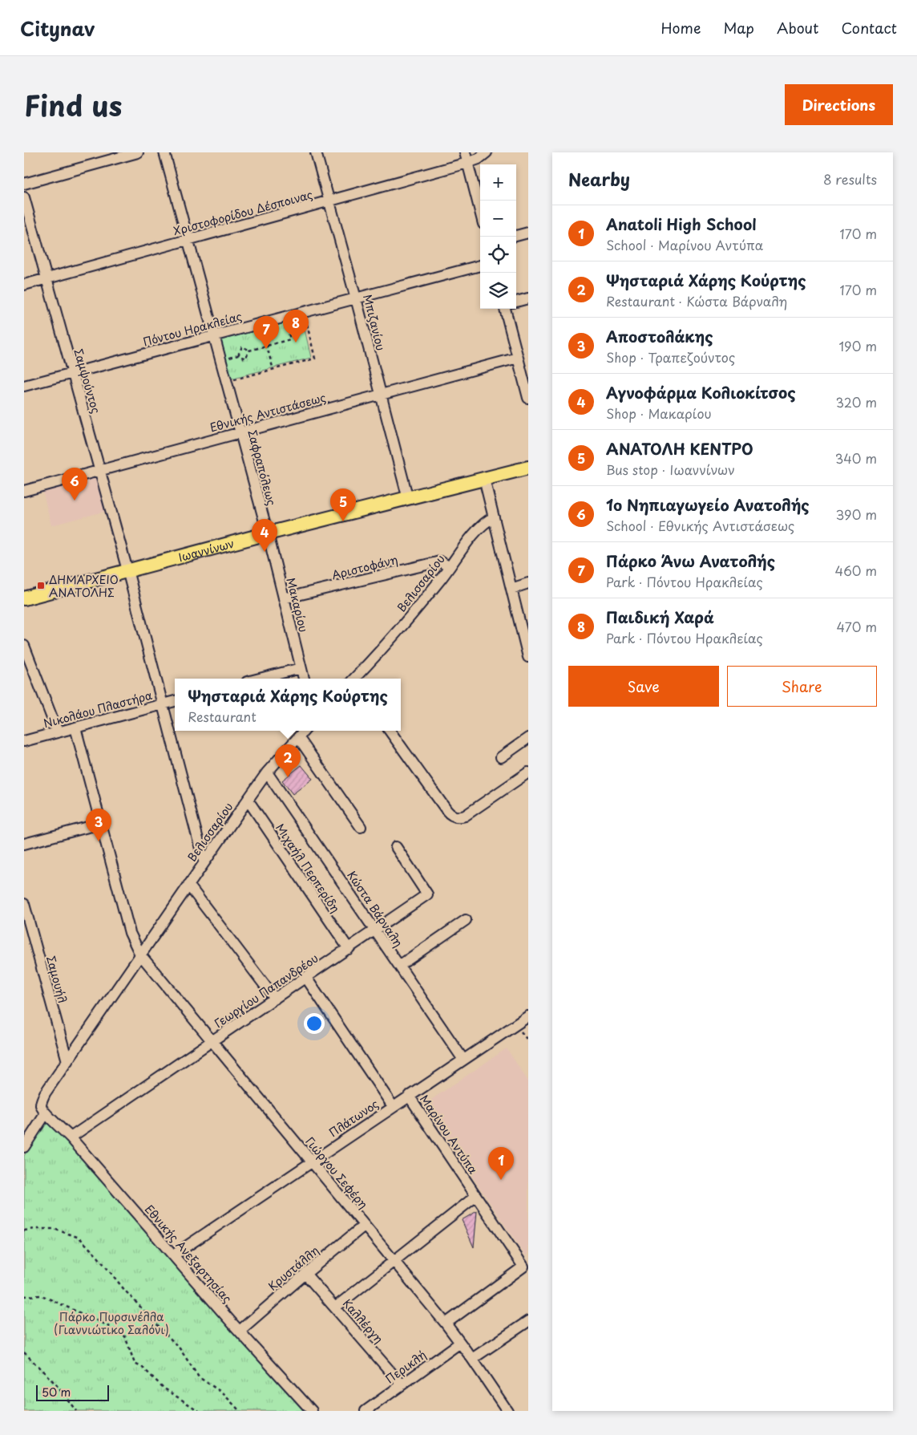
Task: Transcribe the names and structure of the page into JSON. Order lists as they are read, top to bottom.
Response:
{
  "streets": {
    "main road": ["Ιωαννίνων"],
    "street": [
      "Χριστοφορίδου Δέσποινας",
      "Μπιζανίου",
      "Πόντου Ηρακλείας",
      "Σαμψούντος",
      "Εθνικής Αντιστάσεως",
      "Σαφραπόλεως",
      "Αριστοφάνη",
      "Βελισσαρίου",
      "Μακαρίου",
      "Νικολάου Πλαστήρα",
      "Μιχαήλ Περπερίδη",
      "Κώστα Βάρναλη",
      "Σαμουήλ",
      "Γεωργίου Παπανδρέου",
      "Πλάτωνος",
      "Μαρίνου Αντύπα",
      "Γιώργου Σεφέρη",
      "Εθνικής Ανεξαρτησίας",
      "Κρυστάλλη",
      "Καλλέργη",
      "Περικλή"
    ]
  },
  "crossings": [
    ["Χριστοφορίδου Δέσποινας", "Μπιζανίου"],
    ["Χριστοφορίδου Δέσποινας", "Σαμψούντος"],
    ["Χριστοφορίδου Δέσποινας", "Σαφραπόλεως"],
    ["Μπιζανίου", "Πόντου Ηρακλείας"],
    ["Μπιζανίου", "Εθνικής Αντιστάσεως"],
    ["Μπιζανίου", "Ιωαννίνων"],
    ["Πόντου Ηρακλείας", "Σαμψούντος"],
    ["Πόντου Ηρακλείας", "Σαφραπόλεως"],
    ["Σαμψούντος", "Εθνικής Αντιστάσεως"],
    ["Σαμψούντος", "Ιωαννίνων"],
    ["Σαμψούντος", "Βελισσαρίου"],
    ["Σαμψούντος", "Νικολάου Πλαστήρα"],
    ["Εθνικής Αντιστάσεως", "Σαφραπόλεως"],
    ["Σαφραπόλεως", "Ιωαννίνων"],
    ["Σαφραπόλεως", "Μακαρίου"],
    ["Ιωαννίνων", "Μακαρίου"],
    ["Αριστοφάνη", "Βελισσαρίου"],
    ["Αριστοφάνη", "Μακαρίου"],
    ["Βελισσαρίου", "Μιχαήλ Περπερίδη"],
    ["Βελισσαρίου", "Κώστα Βάρναλη"],
    ["Βελισσαρίου", "Σαμουήλ"],
    ["Βελισσαρίου", "Γιώργου Σεφέρη"],
    ["Βελισσαρίου", "Εθνικής Ανεξαρτησίας"],
    ["Νικολάου Πλαστήρα", "Γιώργου Σεφέρη"],
    ["Μιχαήλ Περπερίδη", "Γεωργίου Παπανδρέου"],
    ["Κώστα Βάρναλη", "Γεωργίου Παπανδρέου"],
    ["Κώστα Βάρναλη", "Πλάτωνος"],
    ["Γεωργίου Παπανδρέου", "Γιώργου Σεφέρη"],
    ["Γεωργίου Παπανδρέου", "Εθνικής Ανεξαρτησίας"],
    ["Πλάτωνος", "Μαρίνου Αντύπα"],
    ["Πλάτωνος", "Γιώργου Σεφέρη"],
    ["Πλάτωνος", "Εθνικής Ανεξαρτησίας"],
    ["Μαρίνου Αντύπα", "Γιώργου Σεφέρη"],
    ["Γιώργου Σεφέρη", "Κρυστάλλη"],
    ["Γιώργου Σεφέρη", "Περικλή"],
    ["Εθνικής Ανεξαρτησίας", "Κρυστάλλη"],
    ["Κρυστάλλη", "Καλλέργη"],
    ["Καλλέργη", "Περικλή"]
  ],
  "parks": ["Πάρκο Πυρσινέλλα (Γιαννιώτικο Σαλόνι)"],
  "places": {
    "transit": ["ΔΗΜΑΡΧΕΙΟ ΑΝΑΤΟΛΗΣ"]
  },
  "scale_bar": "50 m",
  "page": {
    "header": "Citynav",
    "nav": [
      "Home",
      "Map",
      "About",
      "Contact"
    ],
    "title": "Find us",
    "buttons": [
      "Directions",
      ["Save", "Share"]
    ],
    "heading": ["Nearby", "8 results"],
    "map_buttons": ["+", "−"],
    "list": [
      {
        "mark": "1",
        "name": "Anatoli High School",
        "note": "School · Μαρίνου Αντύπα",
        "value": "170 m"
      },
      {
        "mark": "2",
        "name": "Ψησταριά Χάρης Κούρτης",
        "note": "Restaurant · Κώστα Βάρναλη",
        "value": "170 m"
      },
      {
        "mark": "3",
        "name": "Αποστολάκης",
        "note": "Shop · Τραπεζούντος",
        "value": "190 m"
      },
      {
        "mark": "4",
        "name": "Αγνοφάρμα Κολιοκίτσος",
        "note": "Shop · Μακαρίου",
        "value": "320 m"
      },
      {
        "mark": "5",
        "name": "ΑΝΑΤΟΛΗ ΚΕΝΤΡΟ",
        "note": "Bus stop · Ιωαννίνων",
        "value": "340 m"
      },
      {
        "mark": "6",
        "name": "1ο Νηπιαγωγείο Ανατολής",
        "note": "School · Εθνικής Αντιστάσεως",
        "value": "390 m"
      },
      {
        "mark": "7",
        "name": "Πάρκο Άνω Ανατολής",
        "note": "Park · Πόντου Ηρακλείας",
        "value": "460 m"
      },
      {
        "mark": "8",
        "name": "Παιδική Χαρά",
        "note": "Park · Πόντου Ηρακλείας",
        "value": "470 m"
      }
    ],
    "pins": [
      "8",
      "7",
      "6",
      "5",
      "4",
      "2",
      "3",
      "1"
    ],
    "popup": ["Ψησταριά Χάρης Κούρτης", "Restaurant"],
    "scale": "50 m"
  }
}
